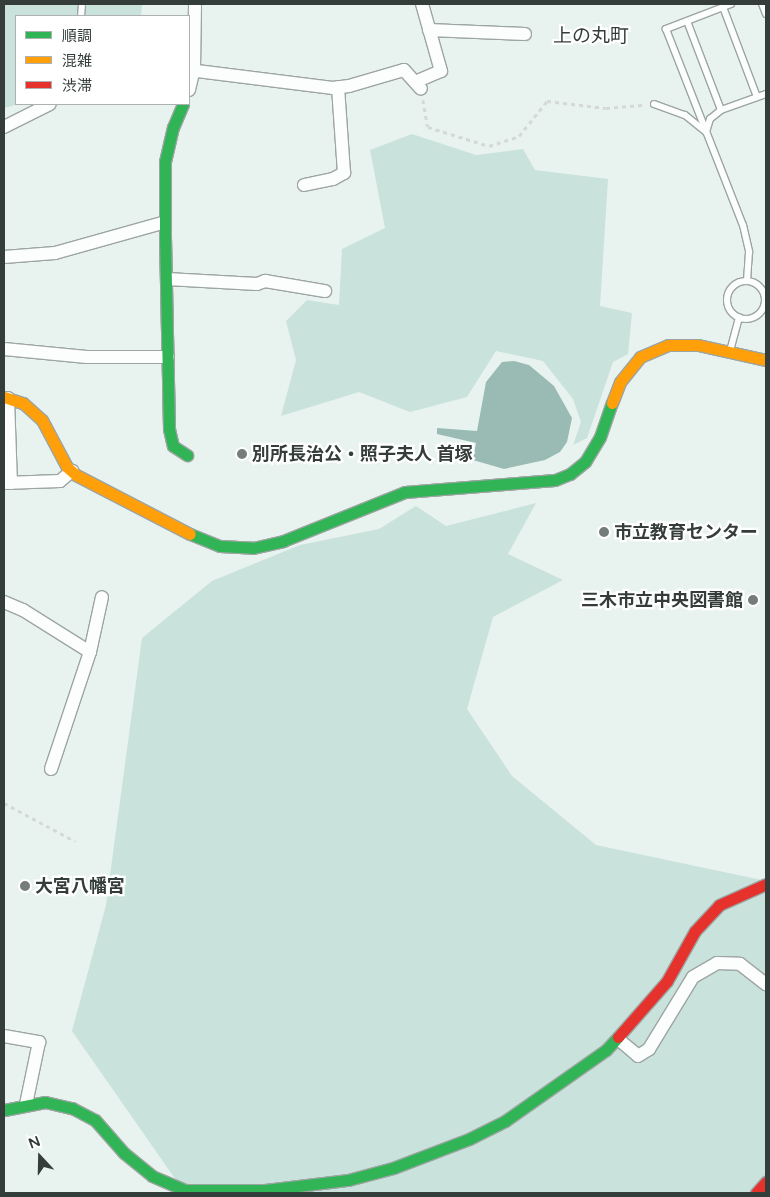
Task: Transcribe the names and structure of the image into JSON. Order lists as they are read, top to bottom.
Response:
{
  "districts": ["上の丸町"],
  "places": [
    "別所長治公・照子夫人 首塚",
    "市立教育センター",
    "三木市立中央図書館",
    "大宮八幡宮"
  ],
  "legend": ["順調", "混雑", "渋滞"],
  "north": "top"
}
